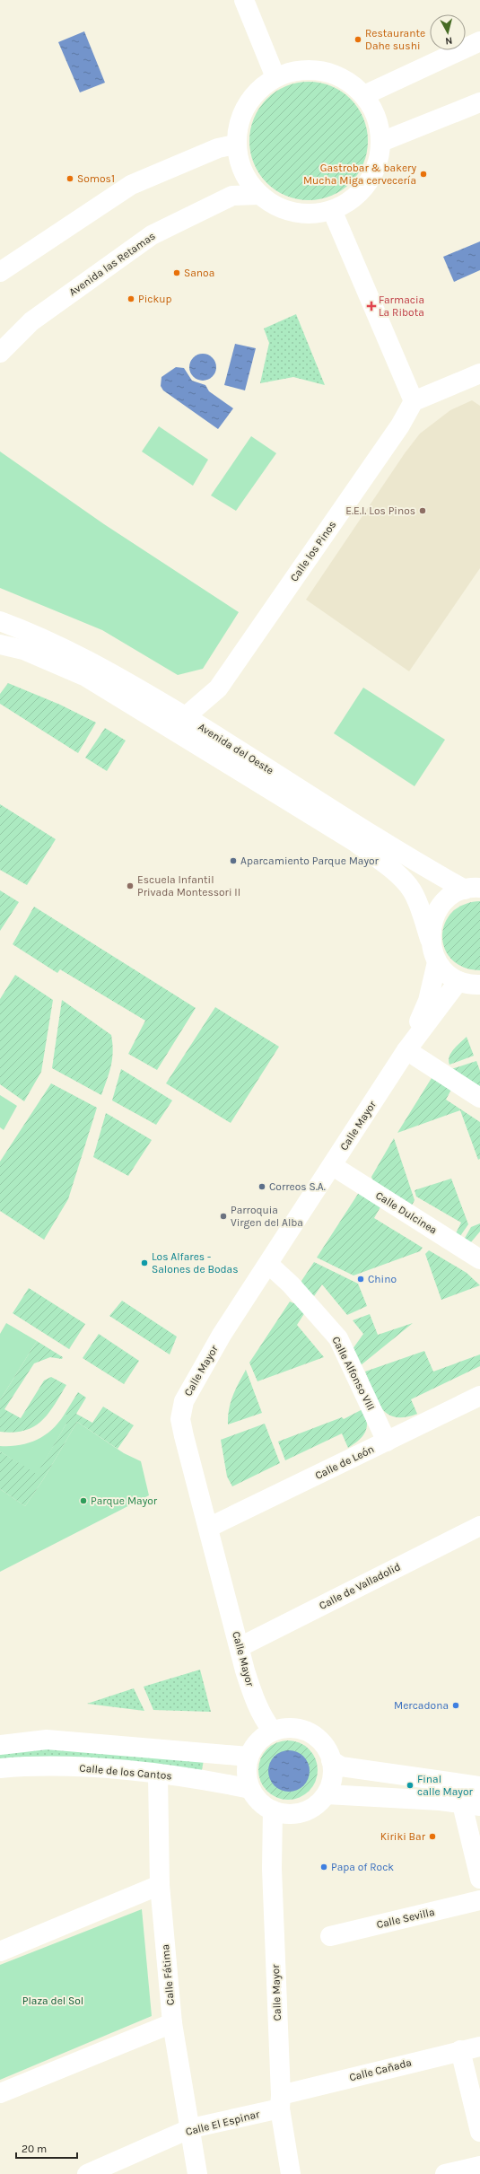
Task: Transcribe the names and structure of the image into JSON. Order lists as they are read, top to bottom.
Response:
{
  "streets": {
    "street": [
      "Avenida las Retamas",
      "Calle los Pinos",
      "Avenida del Oeste",
      "Calle Mayor",
      "Calle Dulcinea",
      "Calle Alfonso VIII",
      "Calle de León",
      "Calle de Valladolid",
      "Calle de los Cantos",
      "Calle Sevilla",
      "Calle Fátima",
      "Calle Cañada",
      "Calle El Espinar"
    ]
  },
  "crossings": [
    ["Calle los Pinos", "Avenida del Oeste"],
    ["Avenida del Oeste", "Calle Mayor"],
    ["Calle Mayor", "Calle Dulcinea"],
    ["Calle Mayor", "Calle Alfonso VIII"],
    ["Calle Mayor", "Calle de León"],
    ["Calle Mayor", "Calle de Valladolid"],
    ["Calle Mayor", "Calle de los Cantos"],
    ["Calle Mayor", "Calle Cañada"],
    ["Calle Mayor", "Calle El Espinar"],
    ["Calle Alfonso VIII", "Calle de León"],
    ["Calle de los Cantos", "Calle Fátima"],
    ["Calle Fátima", "Calle El Espinar"],
    ["Calle Cañada", "Calle El Espinar"]
  ],
  "parks": ["Plaza del Sol"],
  "places": {
    "other": [
      "Restaurante Dahe sushi",
      "Gastrobar & bakery Mucha Miga cervecería",
      "Somos1",
      "Sanoa",
      "Pickup",
      "E.E.I. Los Pinos",
      "Aparcamiento Parque Mayor",
      "Escuela Infantil Privada Montessori II",
      "Correos S.A.",
      "Parroquia Virgen del Alba",
      "Los Alfares - Salones de Bodas",
      "Chino",
      "Parque Mayor",
      "Mercadona",
      "Final calle Mayor",
      "Kiriki Bar",
      "Papa of Rock"
    ],
    "health": ["Farmacia La Ribota"]
  },
  "scale_bar": "20 m",
  "north": "bottom"
}
